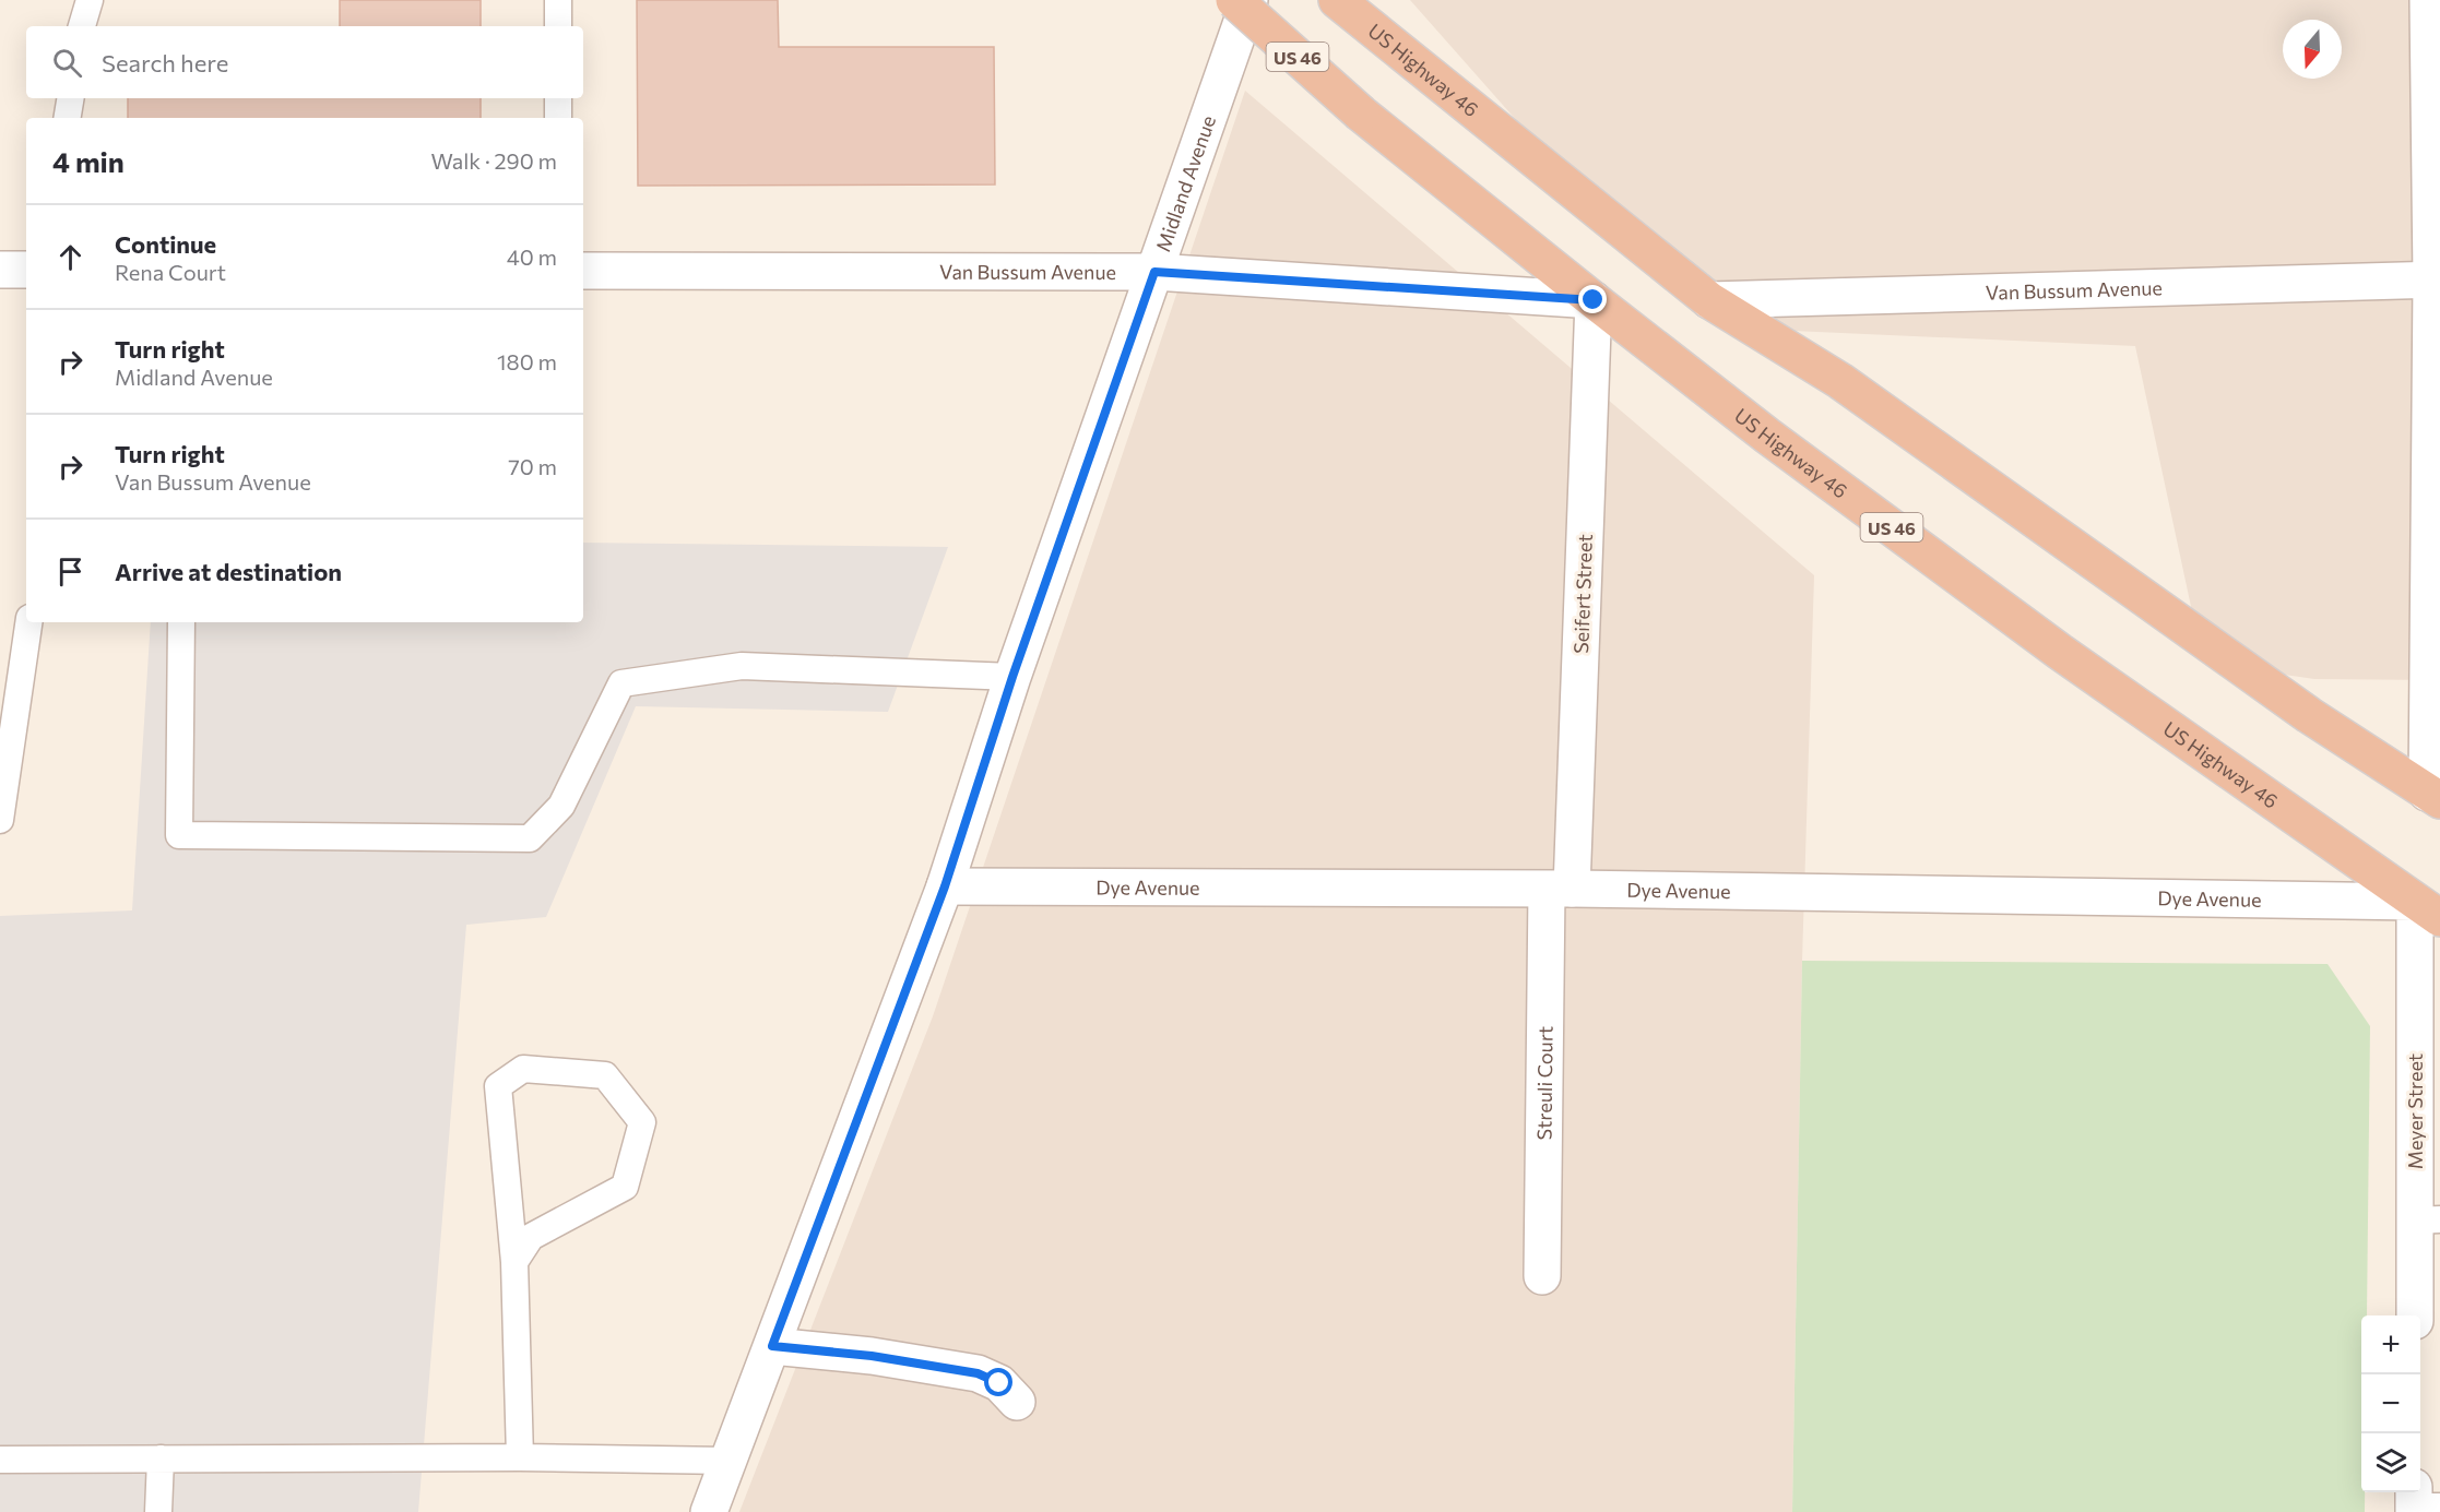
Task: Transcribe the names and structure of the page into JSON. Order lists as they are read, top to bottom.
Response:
{
  "streets": {
    "highway": ["US 46", "US Highway 46"],
    "street": [
      "Midland Avenue",
      "Van Bussum Avenue",
      "Seifert Street",
      "Dye Avenue",
      "Streuli Court",
      "Meyer Street"
    ]
  },
  "crossings": [
    ["US Highway 46", "Van Bussum Avenue"],
    ["US Highway 46", "Seifert Street"],
    ["US Highway 46", "Dye Avenue"],
    ["US Highway 46", "Meyer Street"],
    ["Midland Avenue", "Van Bussum Avenue"],
    ["Midland Avenue", "Dye Avenue"],
    ["Van Bussum Avenue", "Seifert Street"],
    ["Seifert Street", "Dye Avenue"],
    ["Seifert Street", "Streuli Court"],
    ["Dye Avenue", "Streuli Court"],
    ["Dye Avenue", "Meyer Street"]
  ],
  "north": "bottom",
  "page": {
    "search": "Search here",
    "heading": ["4 min", "Walk · 290 m"],
    "list": [
      ["Continue", "Rena Court", "40 m"],
      ["Turn right", "Midland Avenue", "180 m"],
      ["Turn right", "Van Bussum Avenue", "70 m"],
      "Arrive at destination"
    ],
    "map_buttons": ["+", "−"]
  }
}
